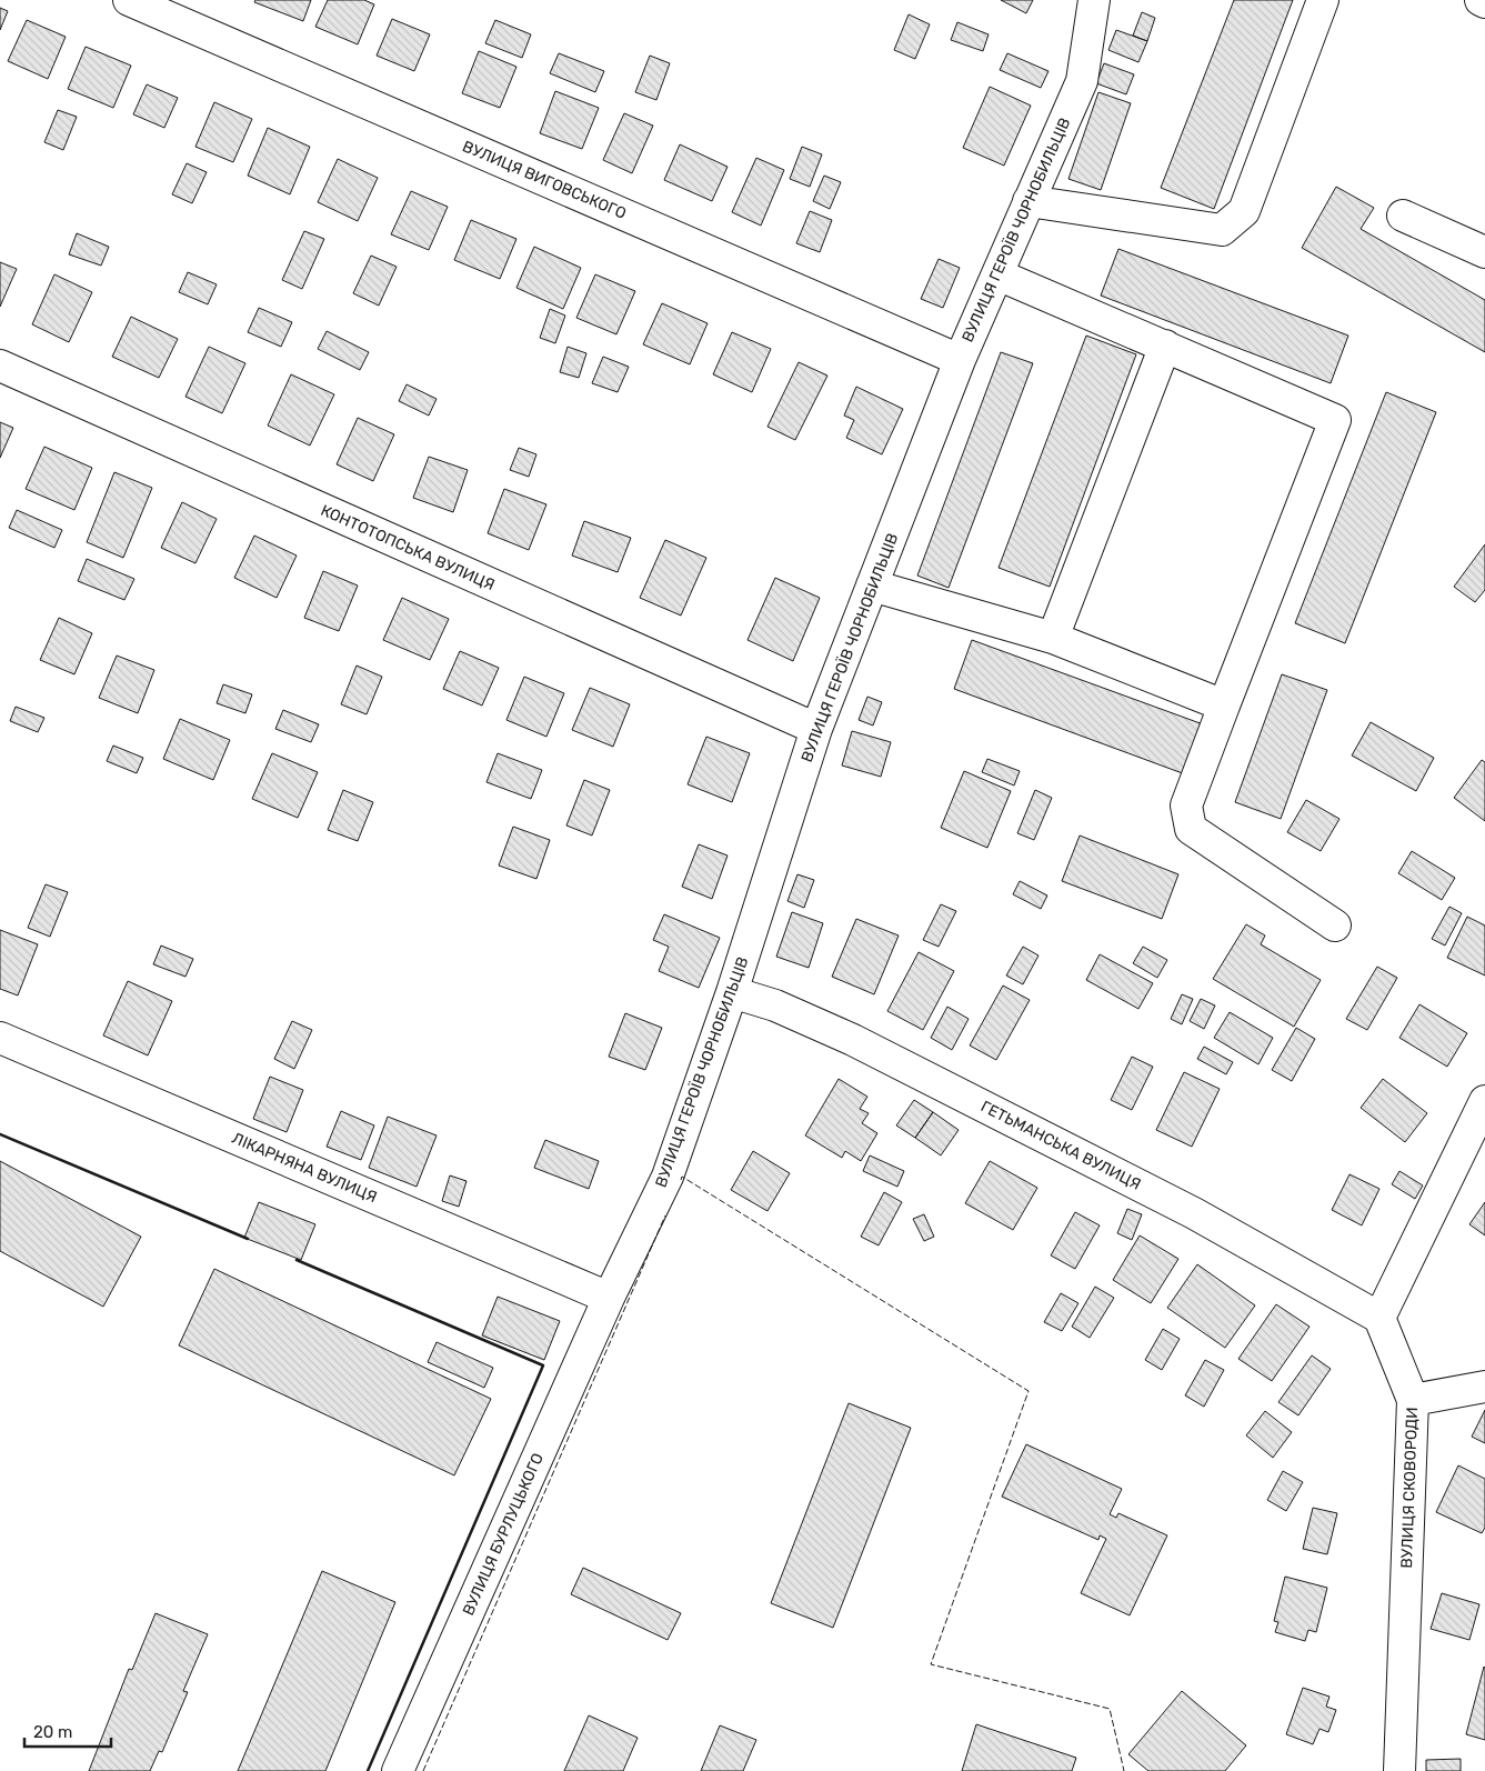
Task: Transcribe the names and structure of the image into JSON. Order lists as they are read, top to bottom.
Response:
{
  "streets": {
    "street": [
      "ВУЛИЦЯ ВИГОВСЬКОГО",
      "ВУЛИЦЯ ГЕРОЇВ ЧОРНОБИЛЬЦІВ",
      "КОНТОТОПСЬКА ВУЛИЦЯ",
      "ГЕТЬМАНСЬКА ВУЛИЦЯ",
      "ЛІКАРНЯНА ВУЛИЦЯ",
      "ВУЛИЦЯ СКОВОРОДИ",
      "ВУЛИЦЯ БУРЛУЦЬКОГО"
    ]
  },
  "crossings": [
    ["ВУЛИЦЯ ВИГОВСЬКОГО", "ВУЛИЦЯ ГЕРОЇВ ЧОРНОБИЛЬЦІВ"],
    ["ВУЛИЦЯ ГЕРОЇВ ЧОРНОБИЛЬЦІВ", "КОНТОТОПСЬКА ВУЛИЦЯ"],
    ["ВУЛИЦЯ ГЕРОЇВ ЧОРНОБИЛЬЦІВ", "ГЕТЬМАНСЬКА ВУЛИЦЯ"],
    ["ВУЛИЦЯ ГЕРОЇВ ЧОРНОБИЛЬЦІВ", "ЛІКАРНЯНА ВУЛИЦЯ"],
    ["ВУЛИЦЯ ГЕРОЇВ ЧОРНОБИЛЬЦІВ", "ВУЛИЦЯ БУРЛУЦЬКОГО"],
    ["ГЕТЬМАНСЬКА ВУЛИЦЯ", "ВУЛИЦЯ СКОВОРОДИ"],
    ["ЛІКАРНЯНА ВУЛИЦЯ", "ВУЛИЦЯ БУРЛУЦЬКОГО"]
  ],
  "scale_bar": "20 m"
}
